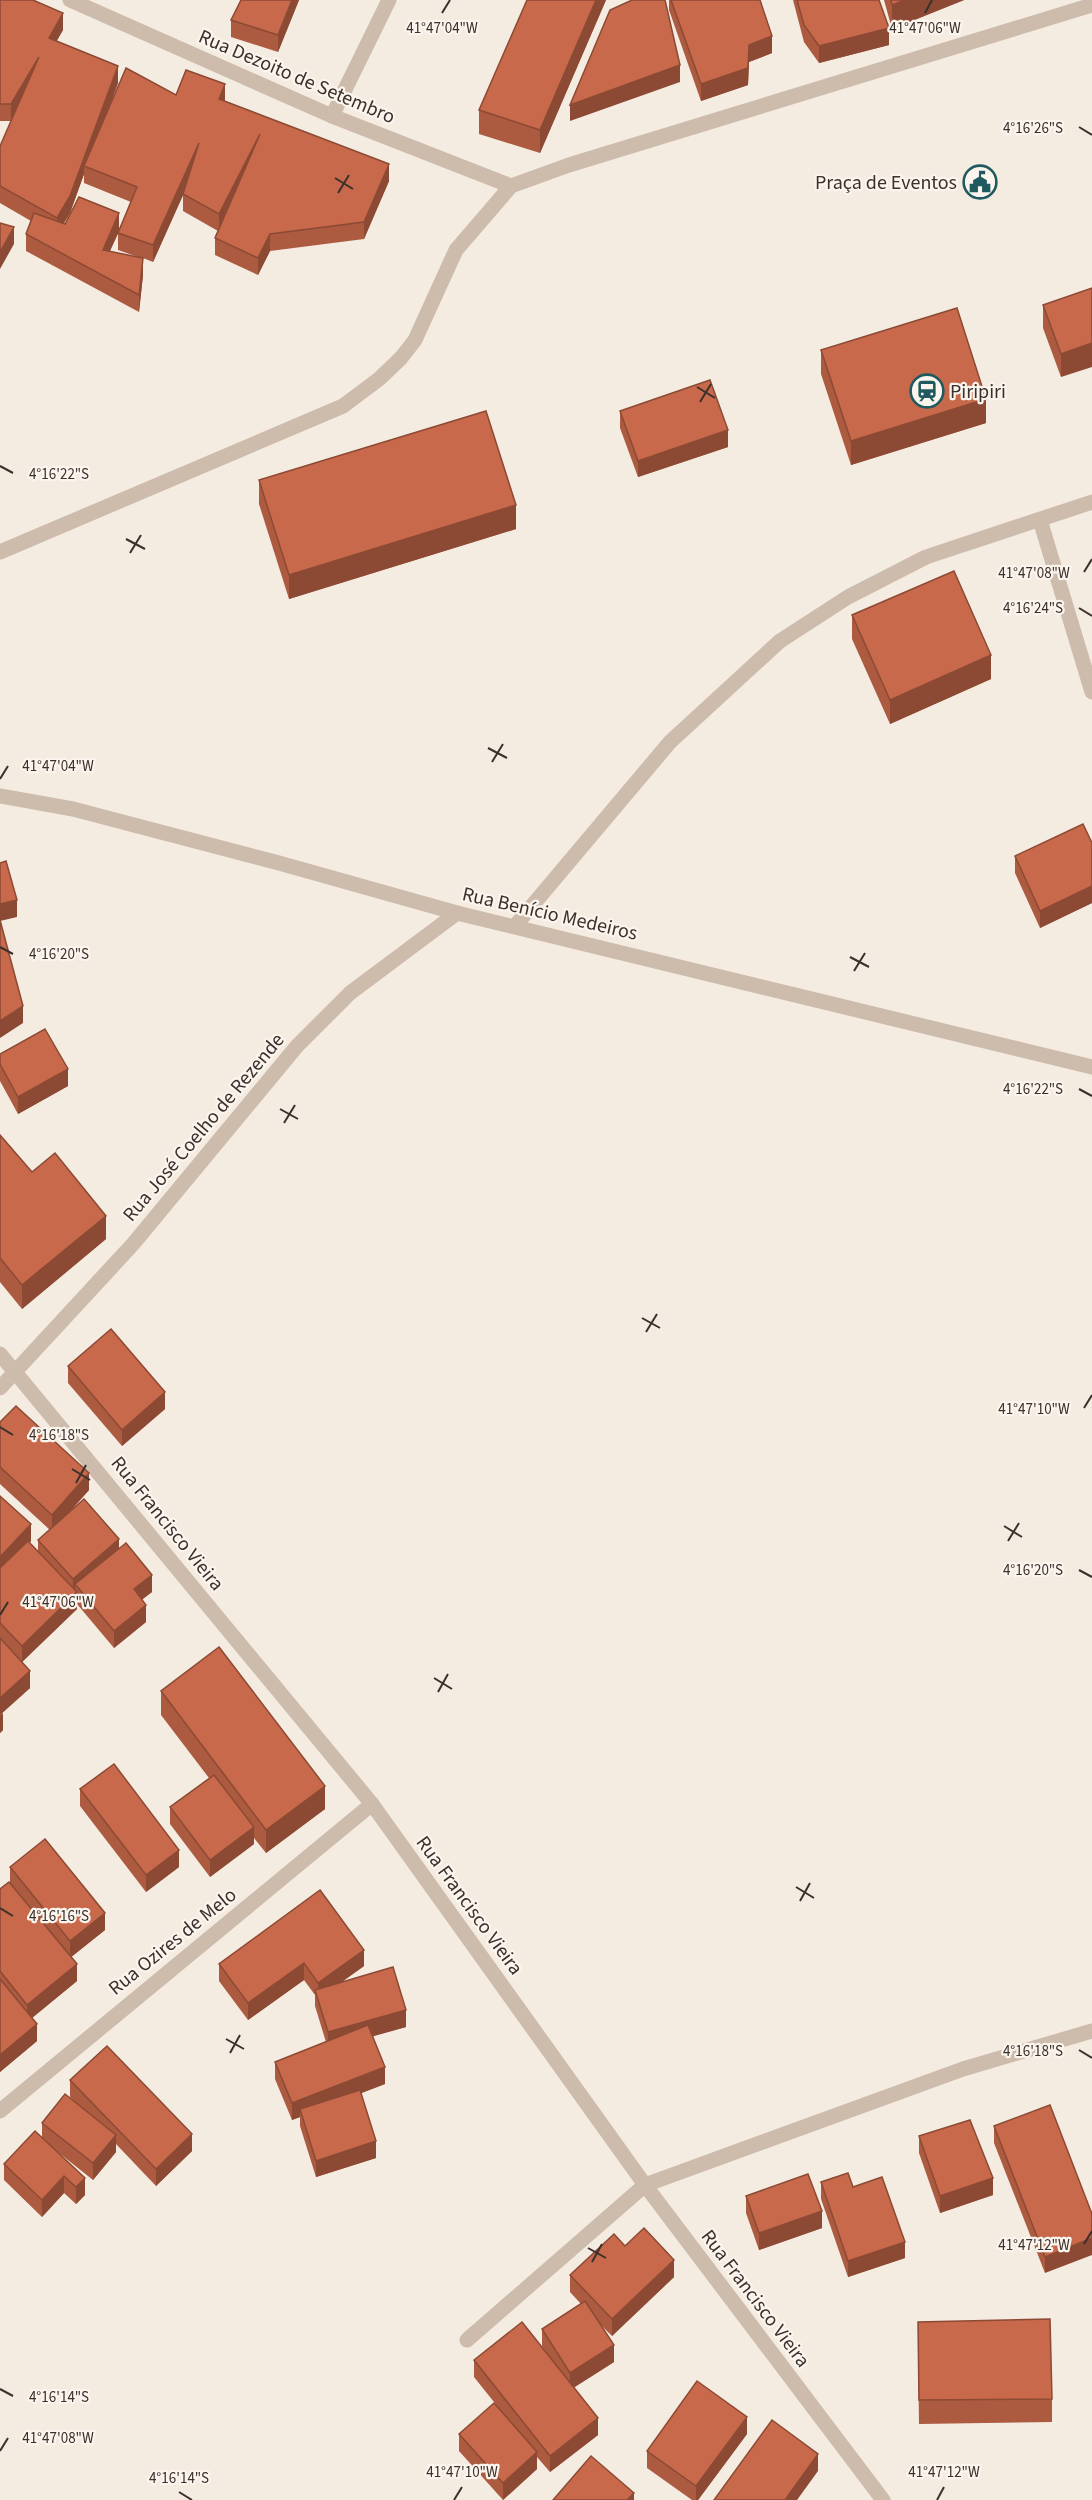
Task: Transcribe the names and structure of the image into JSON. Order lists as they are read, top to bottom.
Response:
{
  "streets": {
    "street": [
      "Rua Dezoito de Setembro",
      "Rua Benício Medeiros",
      "Rua José Coelho de Rezende",
      "Rua Francisco Vieira",
      "Rua Ozires de Melo"
    ]
  },
  "crossings": [
    ["Rua Benício Medeiros", "Rua José Coelho de Rezende"],
    ["Rua José Coelho de Rezende", "Rua Francisco Vieira"],
    ["Rua Francisco Vieira", "Rua Ozires de Melo"]
  ],
  "places": {
    "public building": ["Praça de Eventos"],
    "station": ["Piripiri"]
  },
  "coordinates": [
    "41°47'06\"W",
    "41°47'04\"W",
    "4°16'26\"S",
    "4°16'22\"S",
    "41°47'08\"W",
    "4°16'24\"S",
    "4°16'20\"S",
    "41°47'10\"W",
    "4°16'18\"S",
    "4°16'16\"S",
    "41°47'12\"W",
    "4°16'14\"S"
  ]
}
